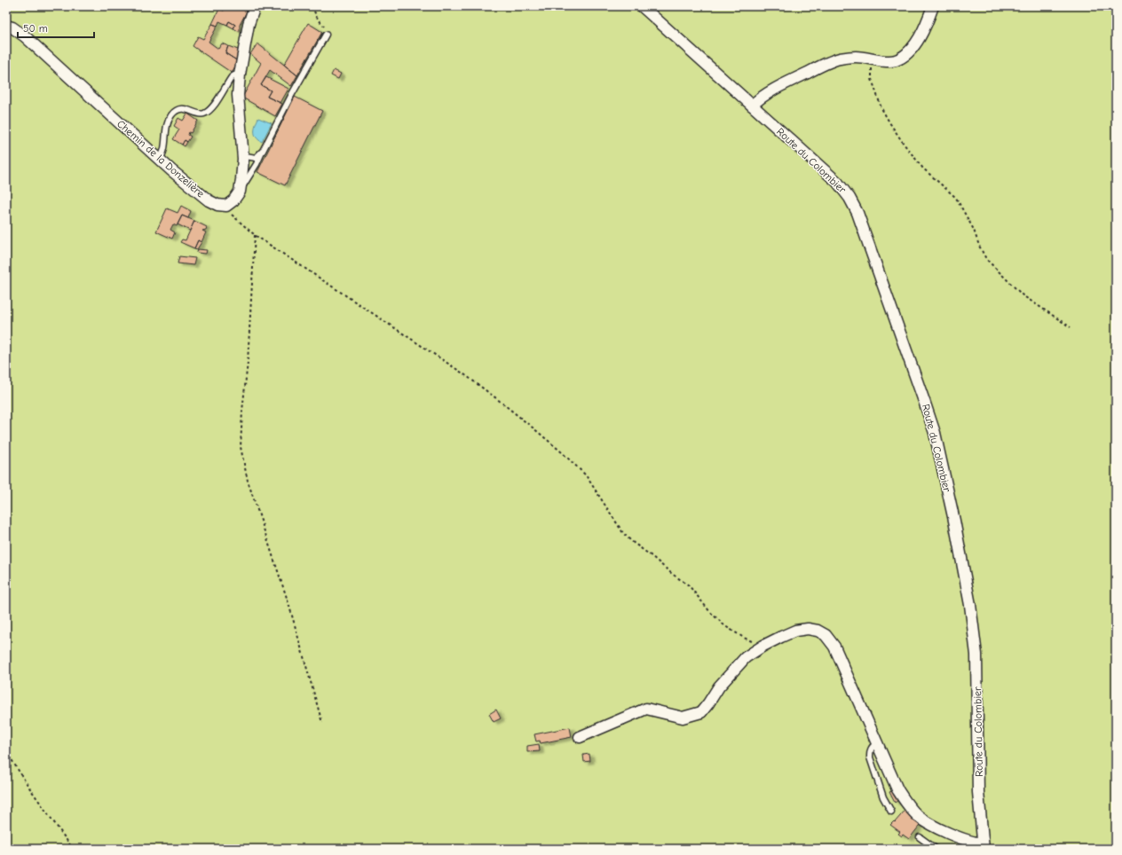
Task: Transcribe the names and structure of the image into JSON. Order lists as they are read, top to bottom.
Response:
{
  "streets": {
    "street": ["Chemin de la Donzelière", "Route du Colombier"]
  },
  "scale_bar": "50 m"
}
